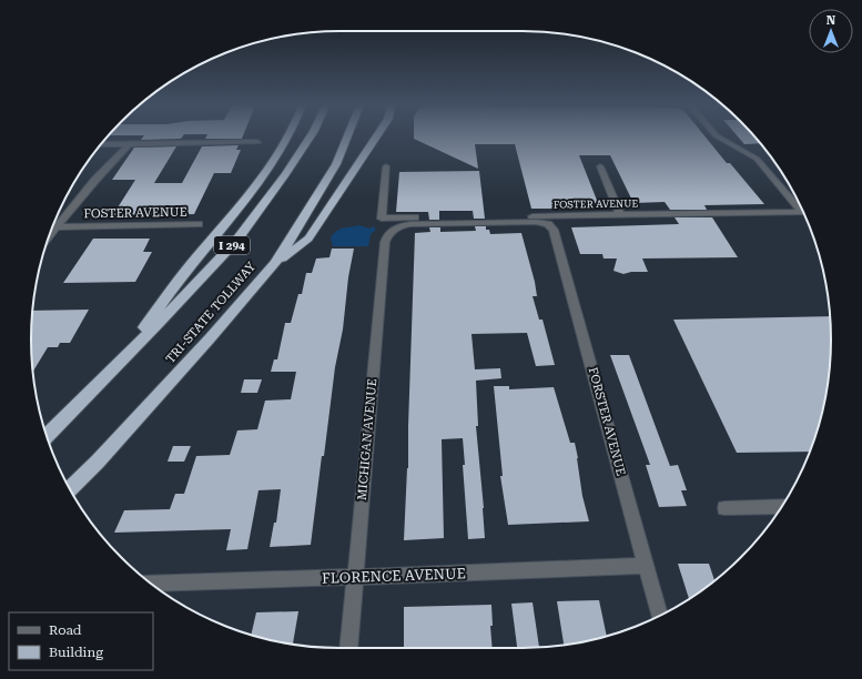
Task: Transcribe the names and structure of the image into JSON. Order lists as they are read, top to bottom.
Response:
{
  "streets": {
    "highway": ["I 294", "TRI-STATE TOLLWAY"],
    "street": [
      "FOSTER AVENUE",
      "FORSTER AVENUE",
      "MICHIGAN AVENUE",
      "FLORENCE AVENUE"
    ]
  },
  "crossings": [
    ["FOSTER AVENUE", "FORSTER AVENUE"],
    ["FOSTER AVENUE", "MICHIGAN AVENUE"],
    ["FORSTER AVENUE", "FLORENCE AVENUE"],
    ["MICHIGAN AVENUE", "FLORENCE AVENUE"]
  ],
  "legend": ["Road", "Building"],
  "north": "top"
}
